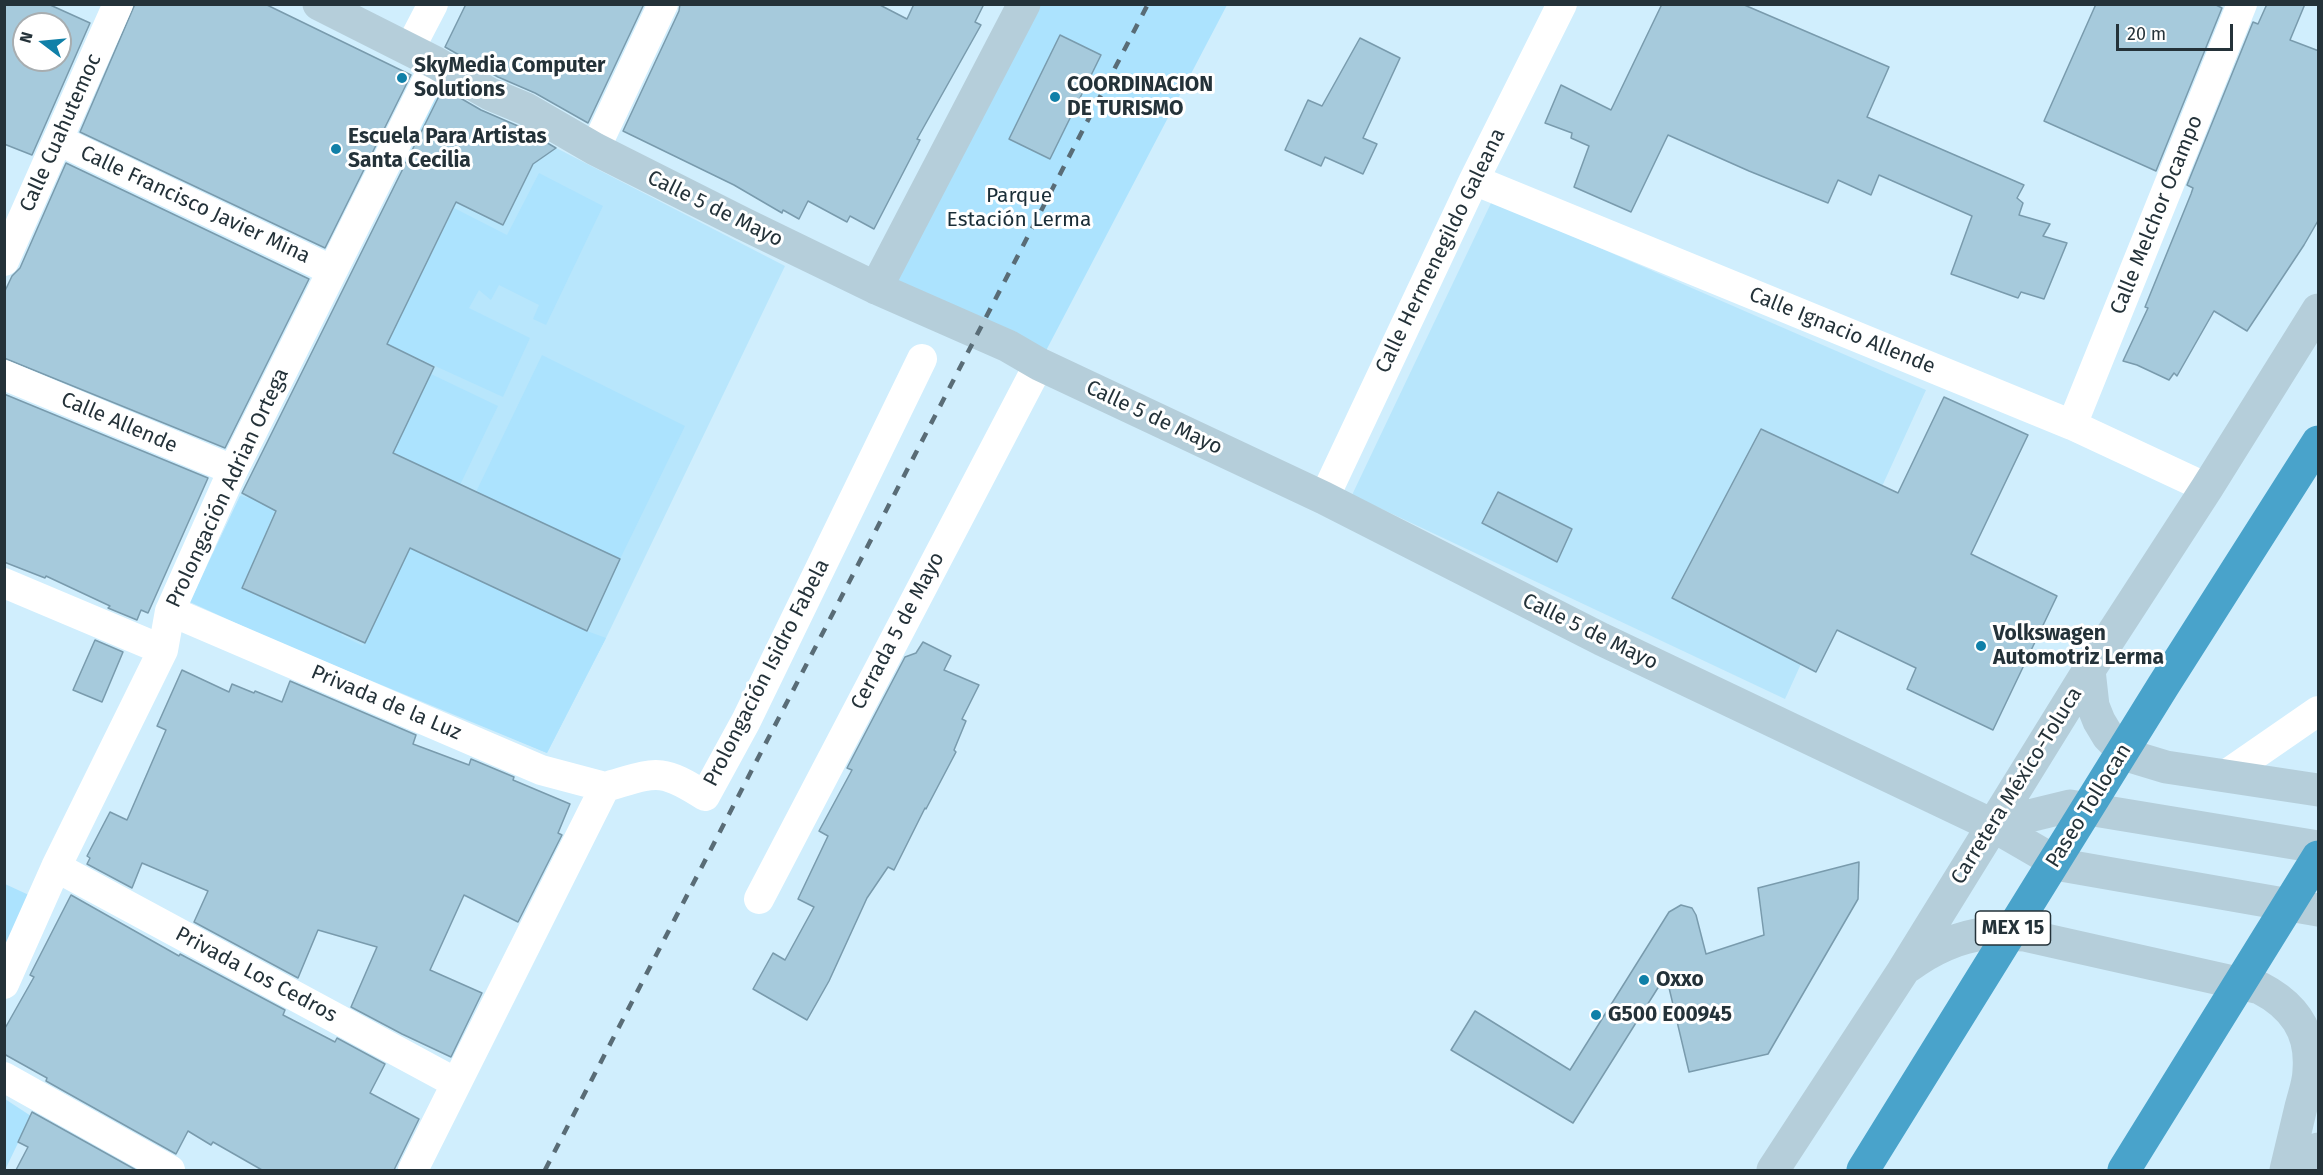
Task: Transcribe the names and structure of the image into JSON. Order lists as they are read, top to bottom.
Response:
{
  "streets": {
    "highway": ["Paseo Tollocan", "MEX 15"],
    "main road": ["Calle 5 de Mayo", "Carretera México-Toluca"],
    "street": [
      "Calle Cuahutemoc",
      "Calle Francisco Javier Mina",
      "Calle Melchor Ocampo",
      "Calle Hermenegildo Galeana",
      "Calle Ignacio Allende",
      "Calle Allende",
      "Prolongación Adrian Ortega",
      "Cerrada 5 de Mayo",
      "Prolongación Isidro Fabela",
      "Privada de la Luz",
      "Privada Los Cedros"
    ]
  },
  "crossings": [
    ["Calle Cuahutemoc", "Calle Francisco Javier Mina"],
    ["Calle Francisco Javier Mina", "Prolongación Adrian Ortega"],
    ["Calle 5 de Mayo", "Calle Hermenegildo Galeana"],
    ["Calle 5 de Mayo", "Prolongación Adrian Ortega"],
    ["Calle 5 de Mayo", "Cerrada 5 de Mayo"],
    ["Calle 5 de Mayo", "Carretera México-Toluca"],
    ["Calle Melchor Ocampo", "Calle Ignacio Allende"],
    ["Calle Hermenegildo Galeana", "Calle Ignacio Allende"],
    ["Calle Ignacio Allende", "Carretera México-Toluca"],
    ["Calle Allende", "Prolongación Adrian Ortega"],
    ["Prolongación Adrian Ortega", "Privada de la Luz"],
    ["Prolongación Adrian Ortega", "Privada Los Cedros"],
    ["Prolongación Isidro Fabela", "Privada de la Luz"]
  ],
  "parks": ["Parque Estación Lerma"],
  "places": [
    "SkyMedia Computer Solutions",
    "COORDINACION DE TURISMO",
    "Escuela Para Artistas Santa Cecilia",
    "Volkswagen Automotriz Lerma",
    "Oxxo",
    "G500 E00945"
  ],
  "scale_bar": "20 m",
  "north": "left"
}
